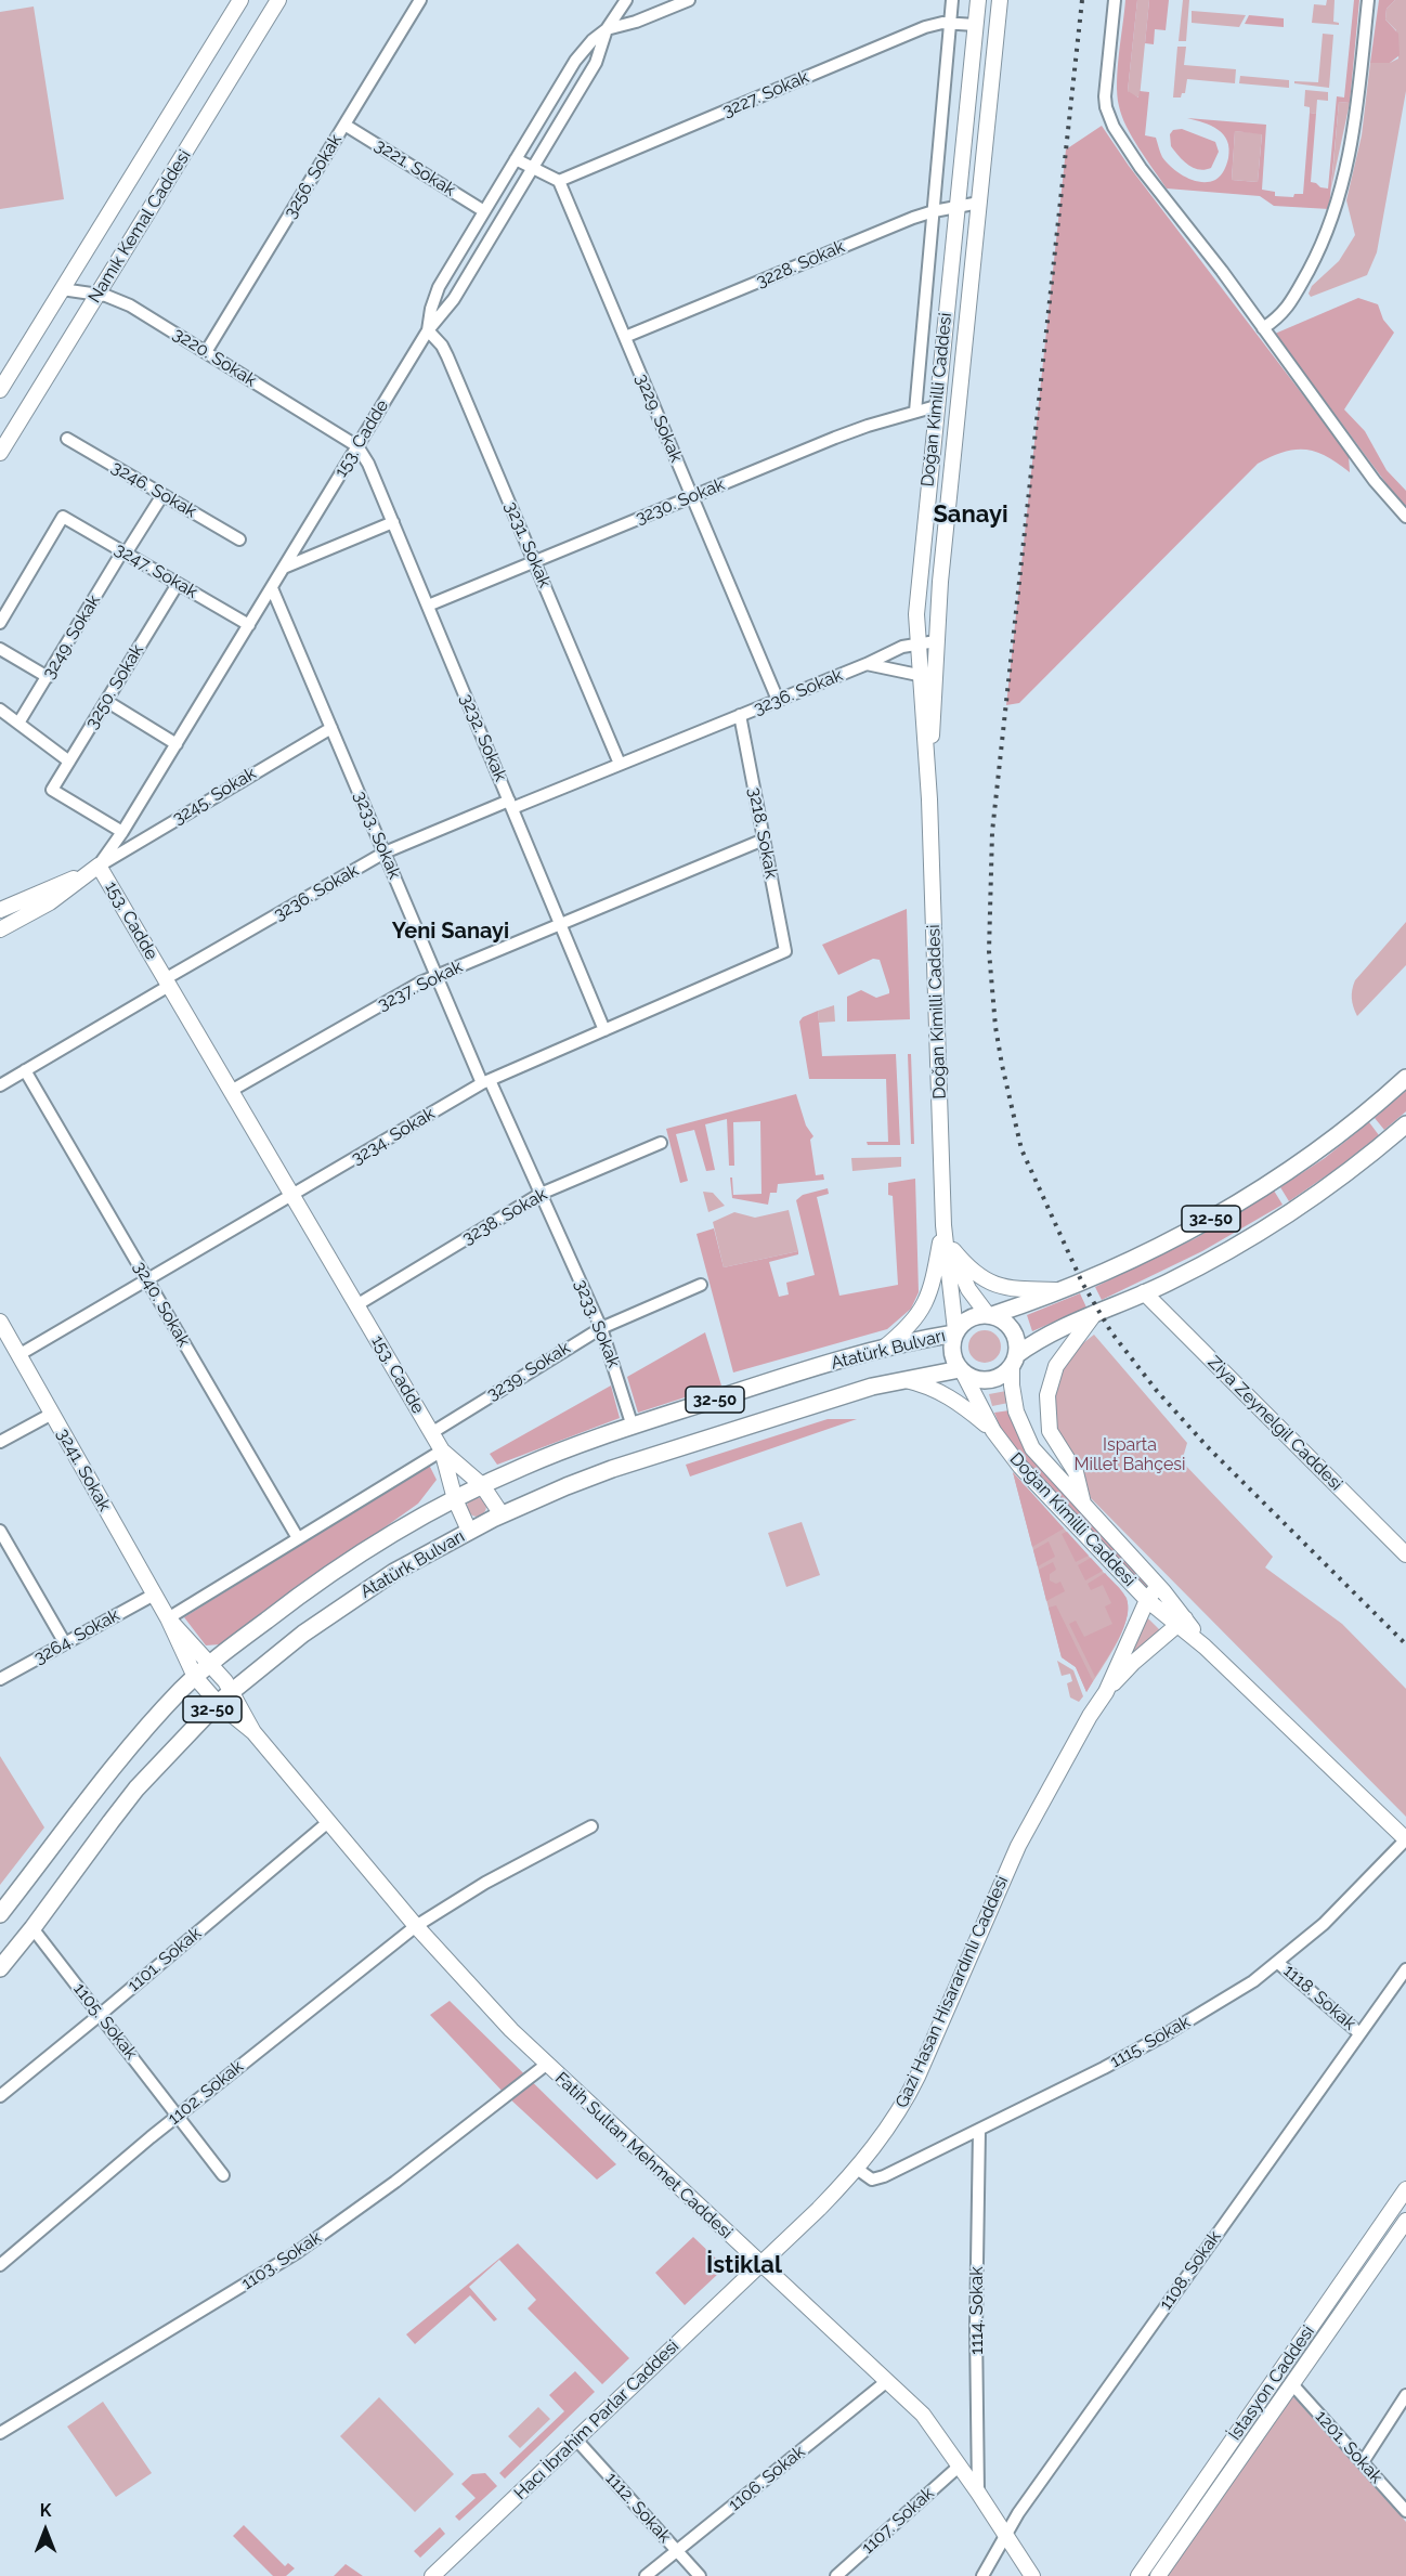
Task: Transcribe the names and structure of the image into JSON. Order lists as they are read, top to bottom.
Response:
{
  "streets": {
    "main road": ["32-50", "Atatürk Bulvarı"],
    "street": [
      "3227. Sokak",
      "3221. Sokak",
      "3256. Sokak",
      "Namık Kemal Caddesi",
      "3228. Sokak",
      "3220. Sokak",
      "Doğan Kimilli Caddesi",
      "3229. Sokak",
      "153. Cadde",
      "3246. Sokak",
      "3230. Sokak",
      "3231. Sokak",
      "3247. Sokak",
      "3249. Sokak",
      "3250. Sokak",
      "3236. Sokak",
      "3232. Sokak",
      "3245. Sokak",
      "3218. Sokak",
      "3233. Sokak",
      "3237. Sokak",
      "3234. Sokak",
      "3238. Sokak",
      "3240. Sokak",
      "3239. Sokak",
      "Ziya Zeynelgil Caddesi",
      "3241. Sokak",
      "3264. Sokak",
      "1101. Sokak",
      "Gazi Hasan Hisarardınlı Caddesi",
      "1118. Sokak",
      "1105. Sokak",
      "1115. Sokak",
      "1102. Sokak",
      "Fatih Sultan Mehmet Caddesi",
      "1103. Sokak",
      "1108. Sokak",
      "1114. Sokak",
      "İstasyon Caddesi",
      "Hacı İbrahim Parlar Caddesi",
      "1201. Sokak",
      "1106. Sokak",
      "1112. Sokak",
      "1107. Sokak"
    ]
  },
  "crossings": [
    ["3227. Sokak", "Doğan Kimilli Caddesi"],
    ["3227. Sokak", "3229. Sokak"],
    ["3221. Sokak", "3256. Sokak"],
    ["3221. Sokak", "153. Cadde"],
    ["3256. Sokak", "3220. Sokak"],
    ["Namık Kemal Caddesi", "3220. Sokak"],
    ["3228. Sokak", "Doğan Kimilli Caddesi"],
    ["3228. Sokak", "3229. Sokak"],
    ["3220. Sokak", "153. Cadde"],
    ["3220. Sokak", "3232. Sokak"],
    ["Doğan Kimilli Caddesi", "3230. Sokak"],
    ["Doğan Kimilli Caddesi", "3236. Sokak"],
    ["Doğan Kimilli Caddesi", "32-50"],
    ["Doğan Kimilli Caddesi", "Atatürk Bulvarı"],
    ["Doğan Kimilli Caddesi", "Gazi Hasan Hisarardınlı Caddesi"],
    ["Doğan Kimilli Caddesi", "1115. Sokak"],
    ["3229. Sokak", "3230. Sokak"],
    ["3229. Sokak", "3236. Sokak"],
    ["153. Cadde", "3231. Sokak"],
    ["153. Cadde", "3247. Sokak"],
    ["153. Cadde", "3250. Sokak"],
    ["153. Cadde", "3236. Sokak"],
    ["153. Cadde", "3232. Sokak"],
    ["153. Cadde", "3245. Sokak"],
    ["153. Cadde", "3233. Sokak"],
    ["153. Cadde", "3237. Sokak"],
    ["153. Cadde", "3234. Sokak"],
    ["153. Cadde", "3238. Sokak"],
    ["153. Cadde", "3239. Sokak"],
    ["3246. Sokak", "3249. Sokak"],
    ["3230. Sokak", "3231. Sokak"],
    ["3230. Sokak", "3232. Sokak"],
    ["3231. Sokak", "3236. Sokak"],
    ["3247. Sokak", "3249. Sokak"],
    ["3247. Sokak", "3250. Sokak"],
    ["3236. Sokak", "3232. Sokak"],
    ["3236. Sokak", "3218. Sokak"],
    ["3236. Sokak", "3233. Sokak"],
    ["3236. Sokak", "3240. Sokak"],
    ["3232. Sokak", "3237. Sokak"],
    ["3232. Sokak", "3234. Sokak"],
    ["3245. Sokak", "3233. Sokak"],
    ["3218. Sokak", "3237. Sokak"],
    ["3218. Sokak", "3234. Sokak"],
    ["3233. Sokak", "3237. Sokak"],
    ["3233. Sokak", "3234. Sokak"],
    ["3233. Sokak", "3238. Sokak"],
    ["3233. Sokak", "Atatürk Bulvarı"],
    ["3233. Sokak", "3239. Sokak"],
    ["3234. Sokak", "3240. Sokak"],
    ["3234. Sokak", "3241. Sokak"],
    ["32-50", "Atatürk Bulvarı"],
    ["32-50", "Ziya Zeynelgil Caddesi"],
    ["Atatürk Bulvarı", "3241. Sokak"],
    ["Atatürk Bulvarı", "1105. Sokak"],
    ["3241. Sokak", "3264. Sokak"],
    ["3241. Sokak", "Fatih Sultan Mehmet Caddesi"],
    ["1101. Sokak", "1105. Sokak"],
    ["1101. Sokak", "Fatih Sultan Mehmet Caddesi"],
    ["Gazi Hasan Hisarardınlı Caddesi", "1115. Sokak"],
    ["Gazi Hasan Hisarardınlı Caddesi", "Fatih Sultan Mehmet Caddesi"],
    ["Gazi Hasan Hisarardınlı Caddesi", "Hacı İbrahim Parlar Caddesi"],
    ["1118. Sokak", "1115. Sokak"],
    ["1118. Sokak", "1108. Sokak"],
    ["1105. Sokak", "1102. Sokak"],
    ["1115. Sokak", "1114. Sokak"],
    ["1102. Sokak", "Fatih Sultan Mehmet Caddesi"],
    ["Fatih Sultan Mehmet Caddesi", "1103. Sokak"],
    ["Fatih Sultan Mehmet Caddesi", "1108. Sokak"],
    ["Fatih Sultan Mehmet Caddesi", "1114. Sokak"],
    ["Fatih Sultan Mehmet Caddesi", "Hacı İbrahim Parlar Caddesi"],
    ["Fatih Sultan Mehmet Caddesi", "1106. Sokak"],
    ["Fatih Sultan Mehmet Caddesi", "1107. Sokak"],
    ["İstasyon Caddesi", "1201. Sokak"],
    ["Hacı İbrahim Parlar Caddesi", "1112. Sokak"],
    ["1106. Sokak", "1112. Sokak"]
  ],
  "districts": ["Sanayi", "Yeni Sanayi", "İstiklal"],
  "parks": ["Isparta Millet Bahçesi"],
  "north": "top"
}
